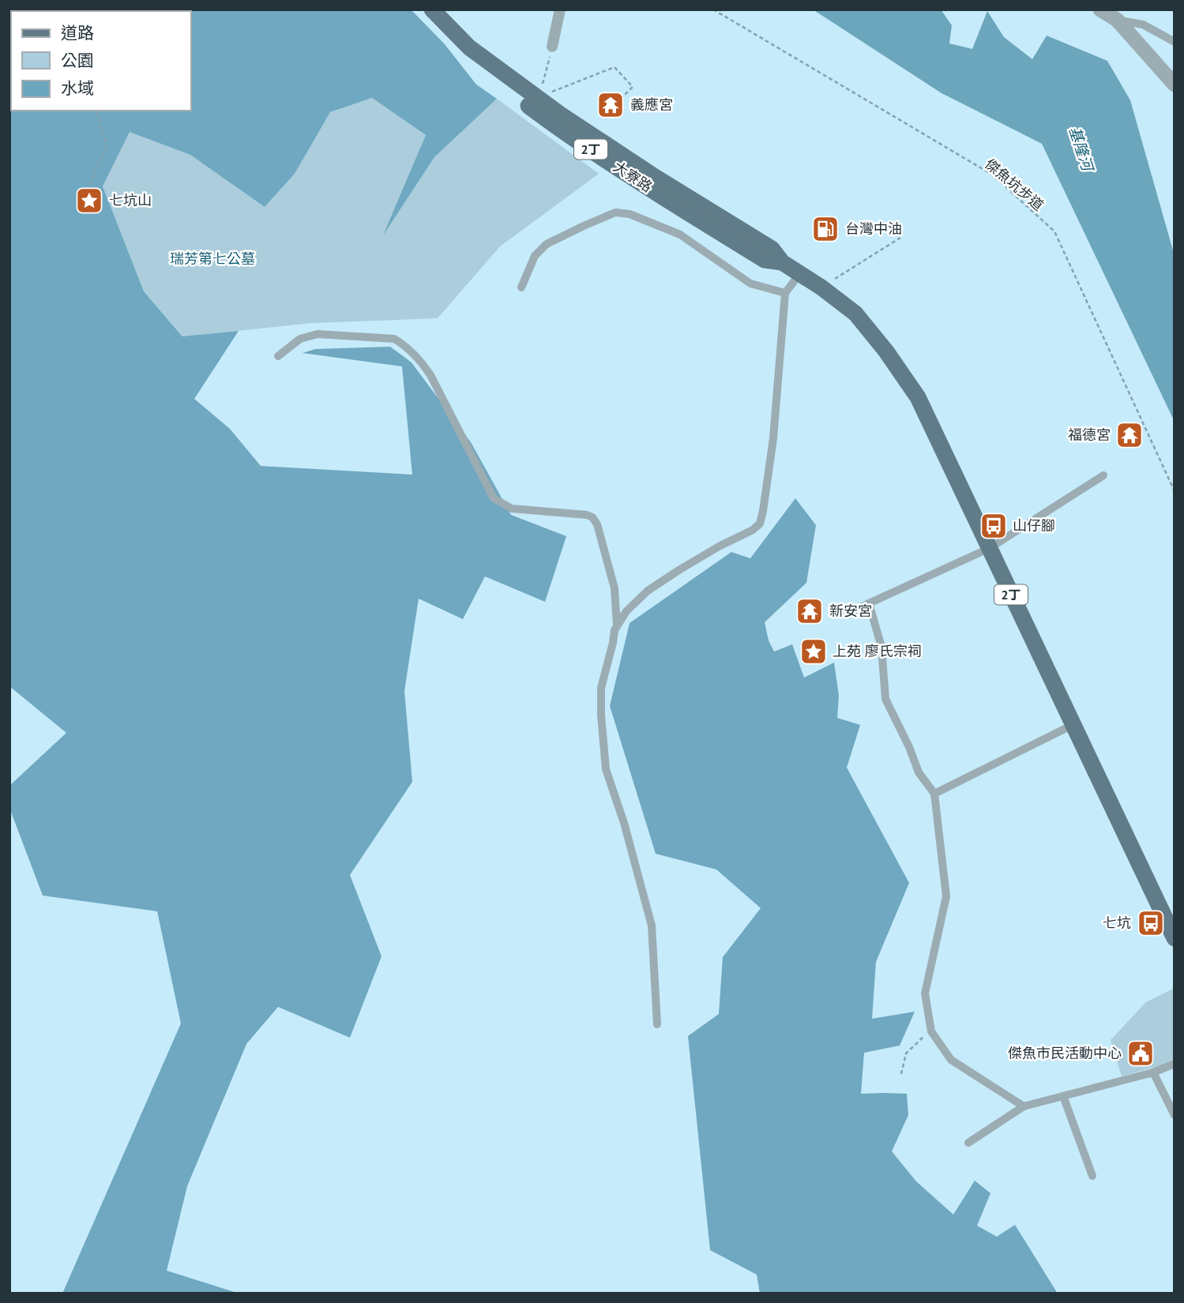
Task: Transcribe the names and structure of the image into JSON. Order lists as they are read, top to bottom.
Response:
{
  "streets": {
    "main road": ["2丁", "大寮路"],
    "path": ["傑魚坑步道"]
  },
  "crossings": [
    ["2丁", "大寮路"]
  ],
  "water": ["基隆河"],
  "parks": ["瑞芳第七公墓"],
  "places": {
    "temple": ["義應宮", "福德宮", "新安宮"],
    "place": ["七坑山", "上苑 廖氏宗祠"],
    "fuel station": ["台灣中油"],
    "bus stop": ["山仔腳", "七坑"],
    "public building": ["傑魚市民活動中心"]
  },
  "legend": ["道路", "公園", "水域"]
}
